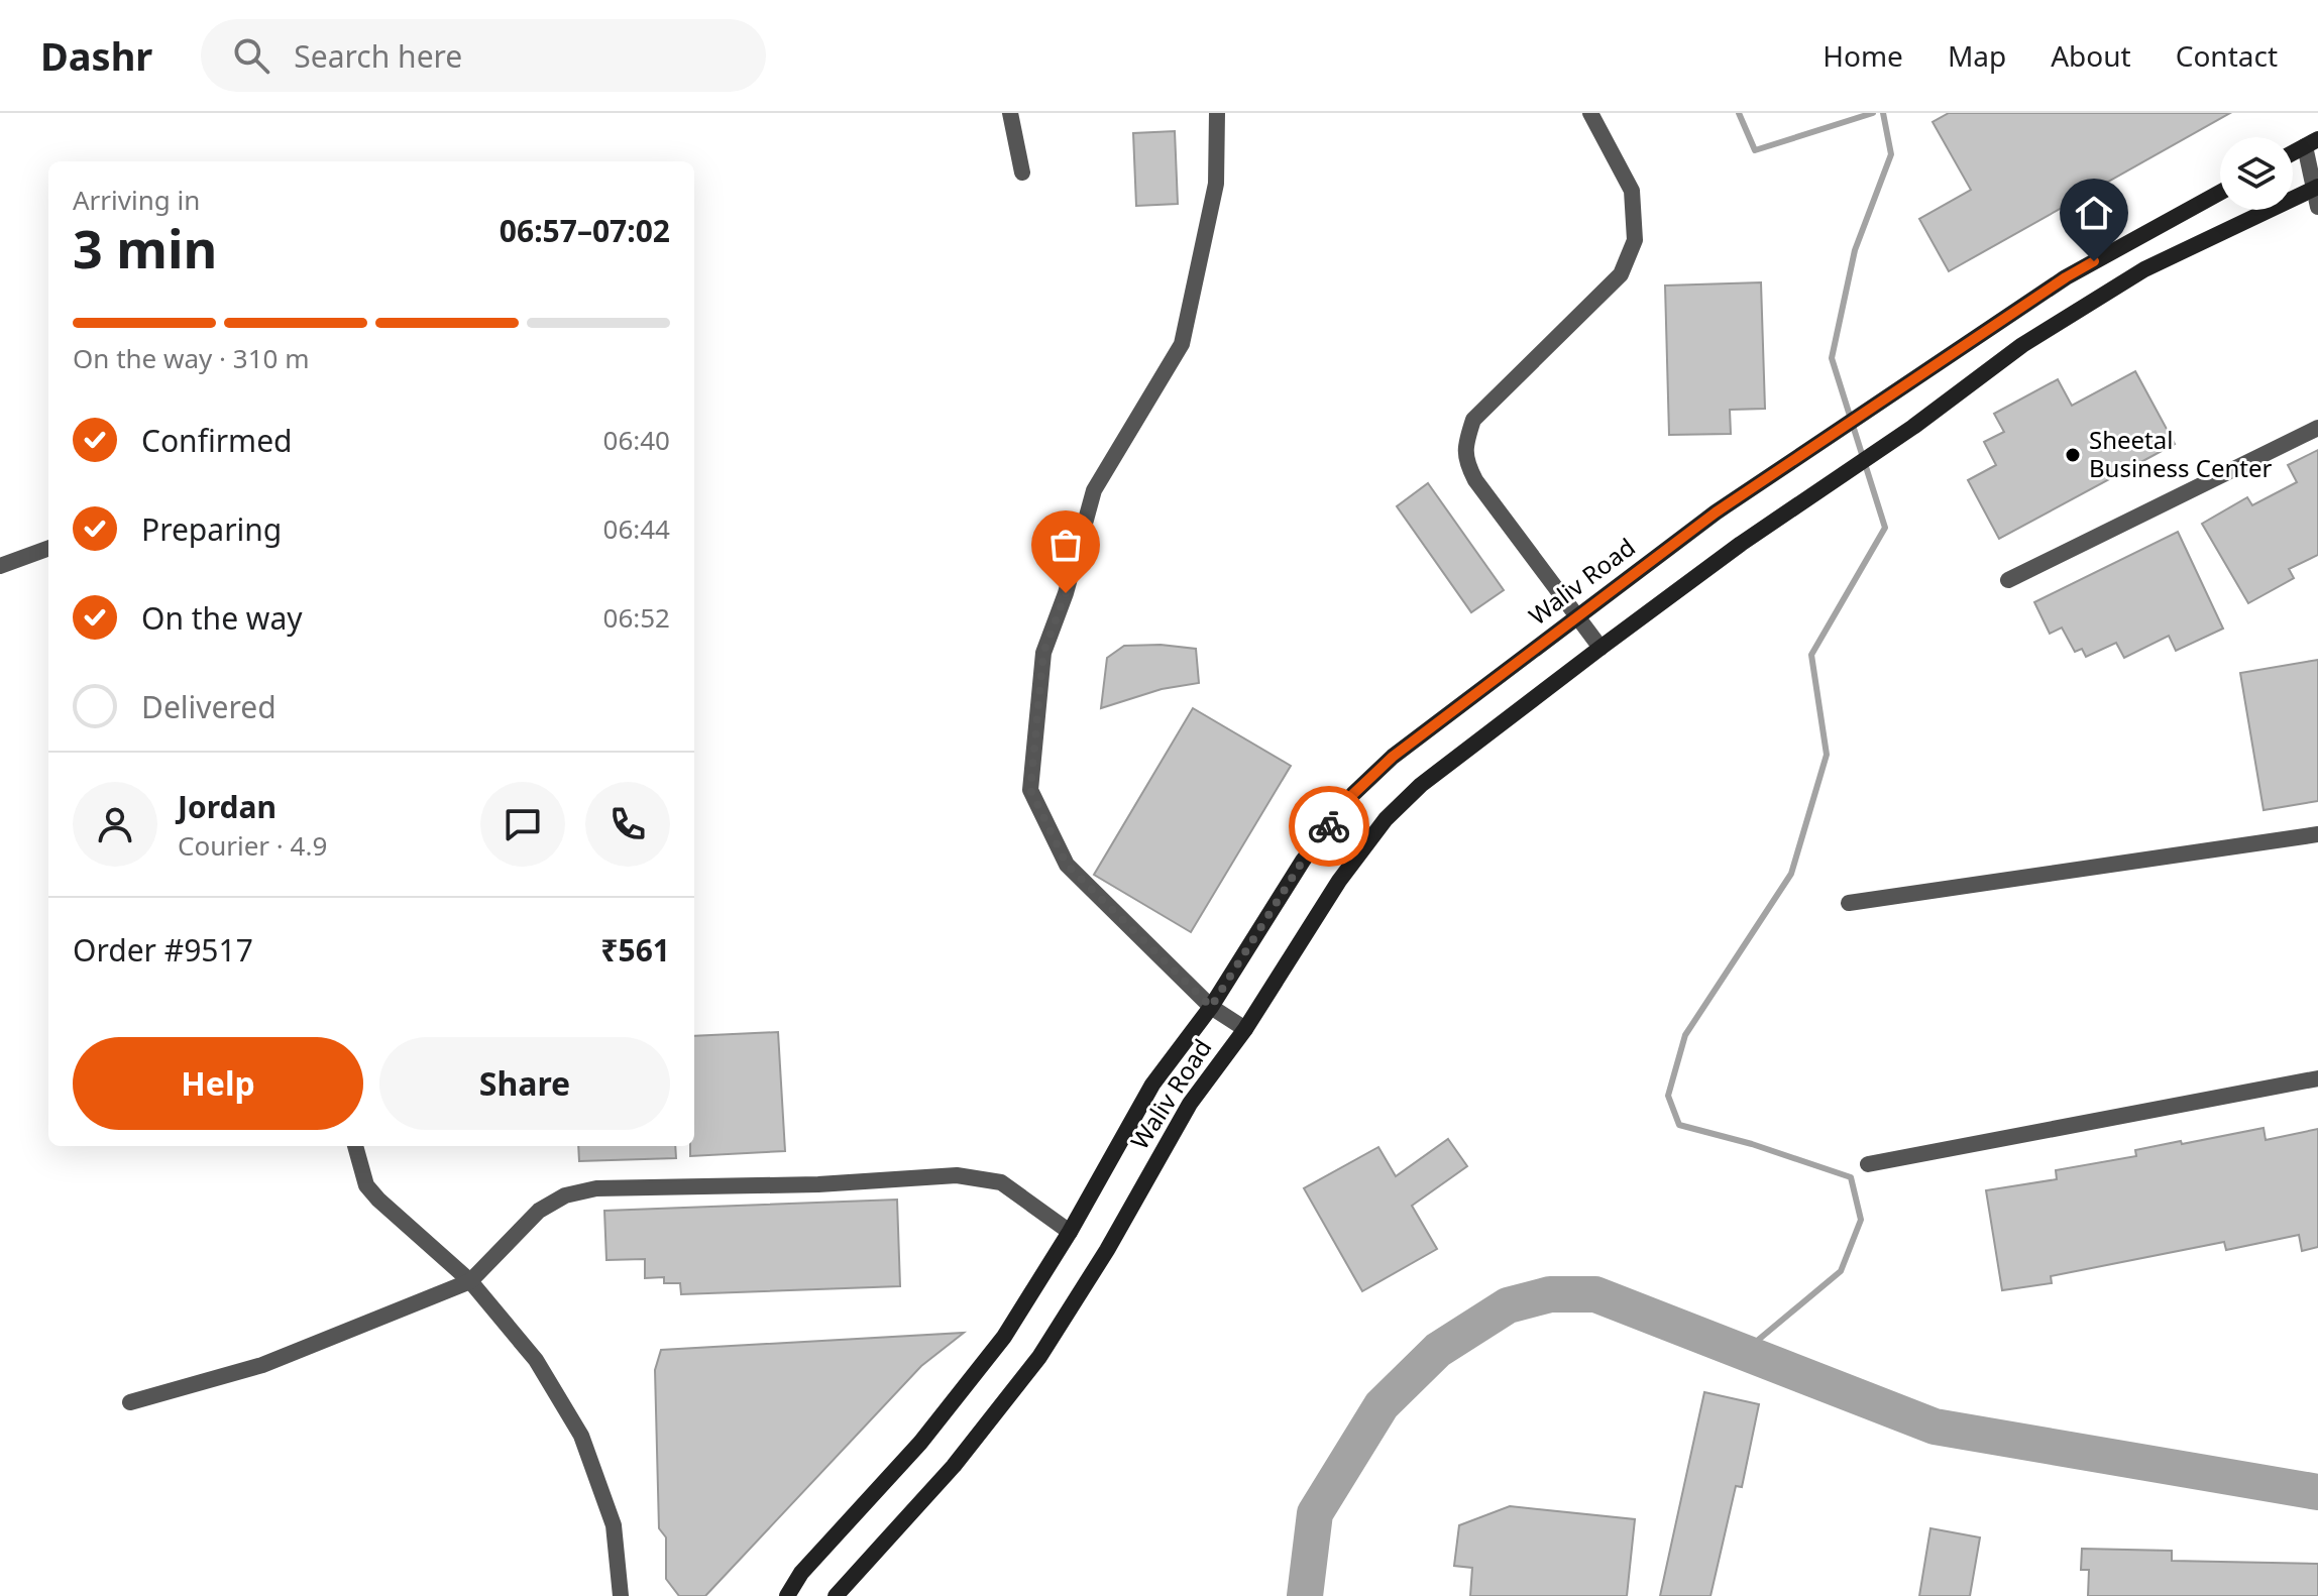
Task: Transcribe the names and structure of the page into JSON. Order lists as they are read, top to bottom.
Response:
{
  "streets": {
    "main road": ["Waliv Road"]
  },
  "places": ["Sheetal Business Center"],
  "page": {
    "header": "Dashr",
    "search": "Search here",
    "nav": [
      "Home",
      "Map",
      "About",
      "Contact"
    ],
    "heading": ["3 min", "Arriving in", "06:57–07:02"],
    "panel": [
      "Jordan",
      "Courier · 4.9",
      "Order #9517",
      "₹561"
    ],
    "bar": "On the way · 310 m",
    "list": [
      ["Confirmed", "06:40"],
      ["Preparing", "06:44"],
      ["On the way", "06:52"],
      "Delivered"
    ],
    "buttons": ["Help", "Share"]
  }
}
